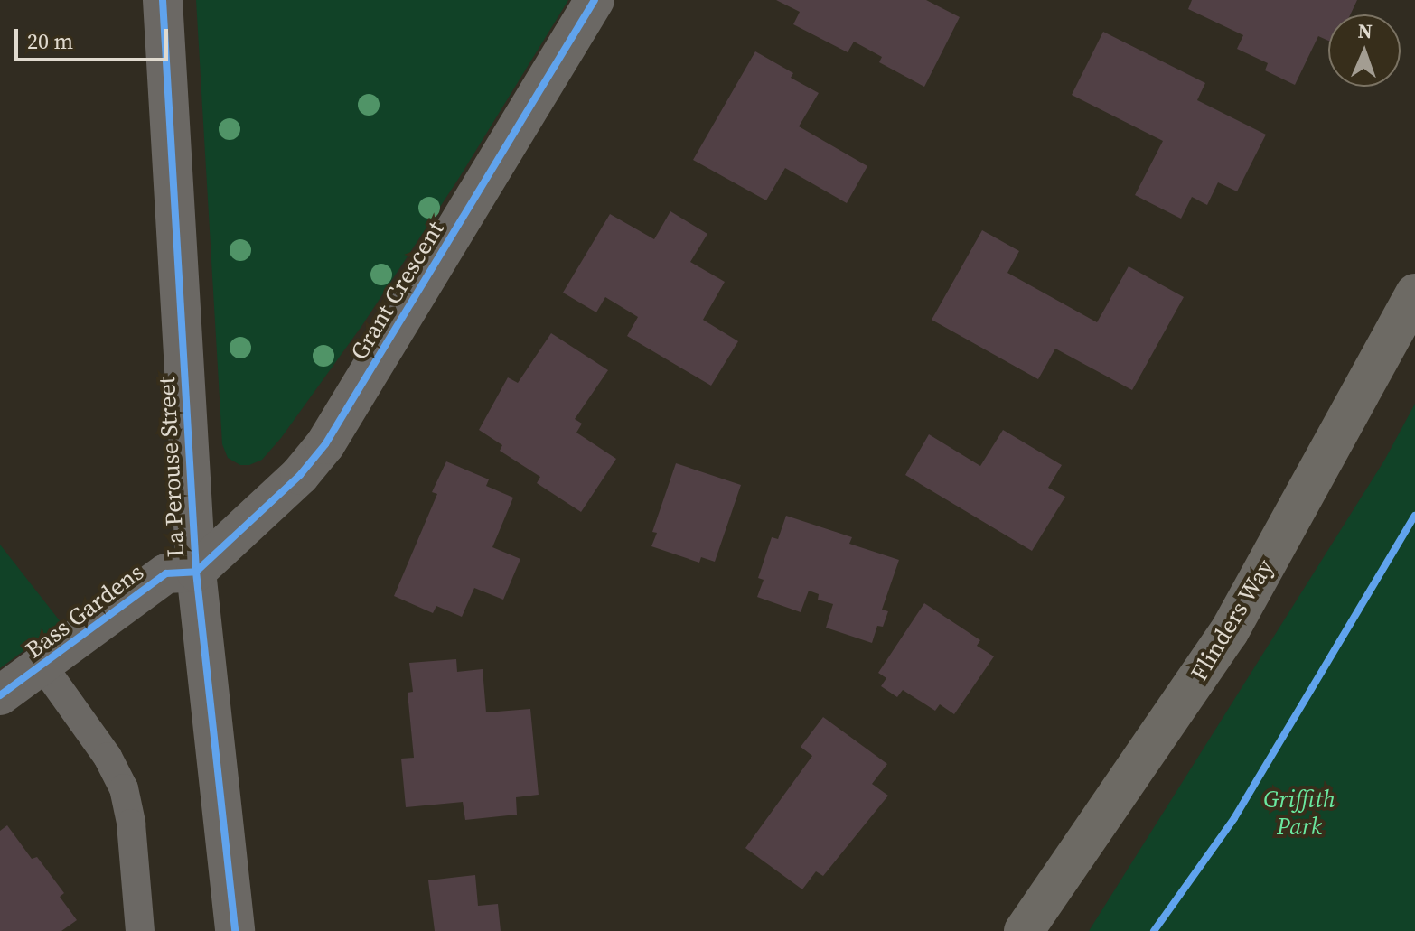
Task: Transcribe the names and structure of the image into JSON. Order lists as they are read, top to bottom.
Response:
{
  "streets": {
    "street": [
      "Grant Crescent",
      "La Perouse Street",
      "Bass Gardens",
      "Flinders Way"
    ]
  },
  "crossings": [
    ["Grant Crescent", "La Perouse Street"],
    ["Grant Crescent", "Bass Gardens"],
    ["La Perouse Street", "Bass Gardens"]
  ],
  "parks": ["Griffith Park"],
  "scale_bar": "20 m",
  "north": "top"
}
